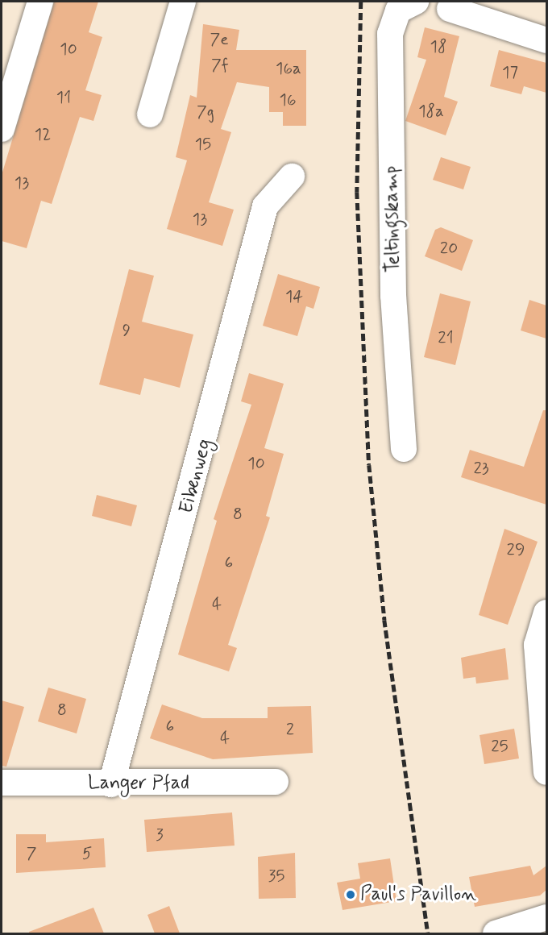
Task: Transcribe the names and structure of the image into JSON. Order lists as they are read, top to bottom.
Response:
{
  "streets": {
    "street": ["Teltingskamp", "Eibenweg", "Langer Pfad"]
  },
  "crossings": [
    ["Eibenweg", "Langer Pfad"]
  ],
  "places": ["Paul's Pavillon"],
  "house_numbers": [
    "7e",
    "18",
    "10",
    "7f",
    "16a",
    "17",
    "11",
    "16",
    "18a",
    "7g",
    "12",
    "15",
    "13",
    "13",
    "20",
    "14",
    "9",
    "21",
    "10",
    "23",
    "8",
    "29",
    "6",
    "4",
    "8",
    "6",
    "2",
    "4",
    "25",
    "3",
    "7",
    "5",
    "35"
  ]
}
